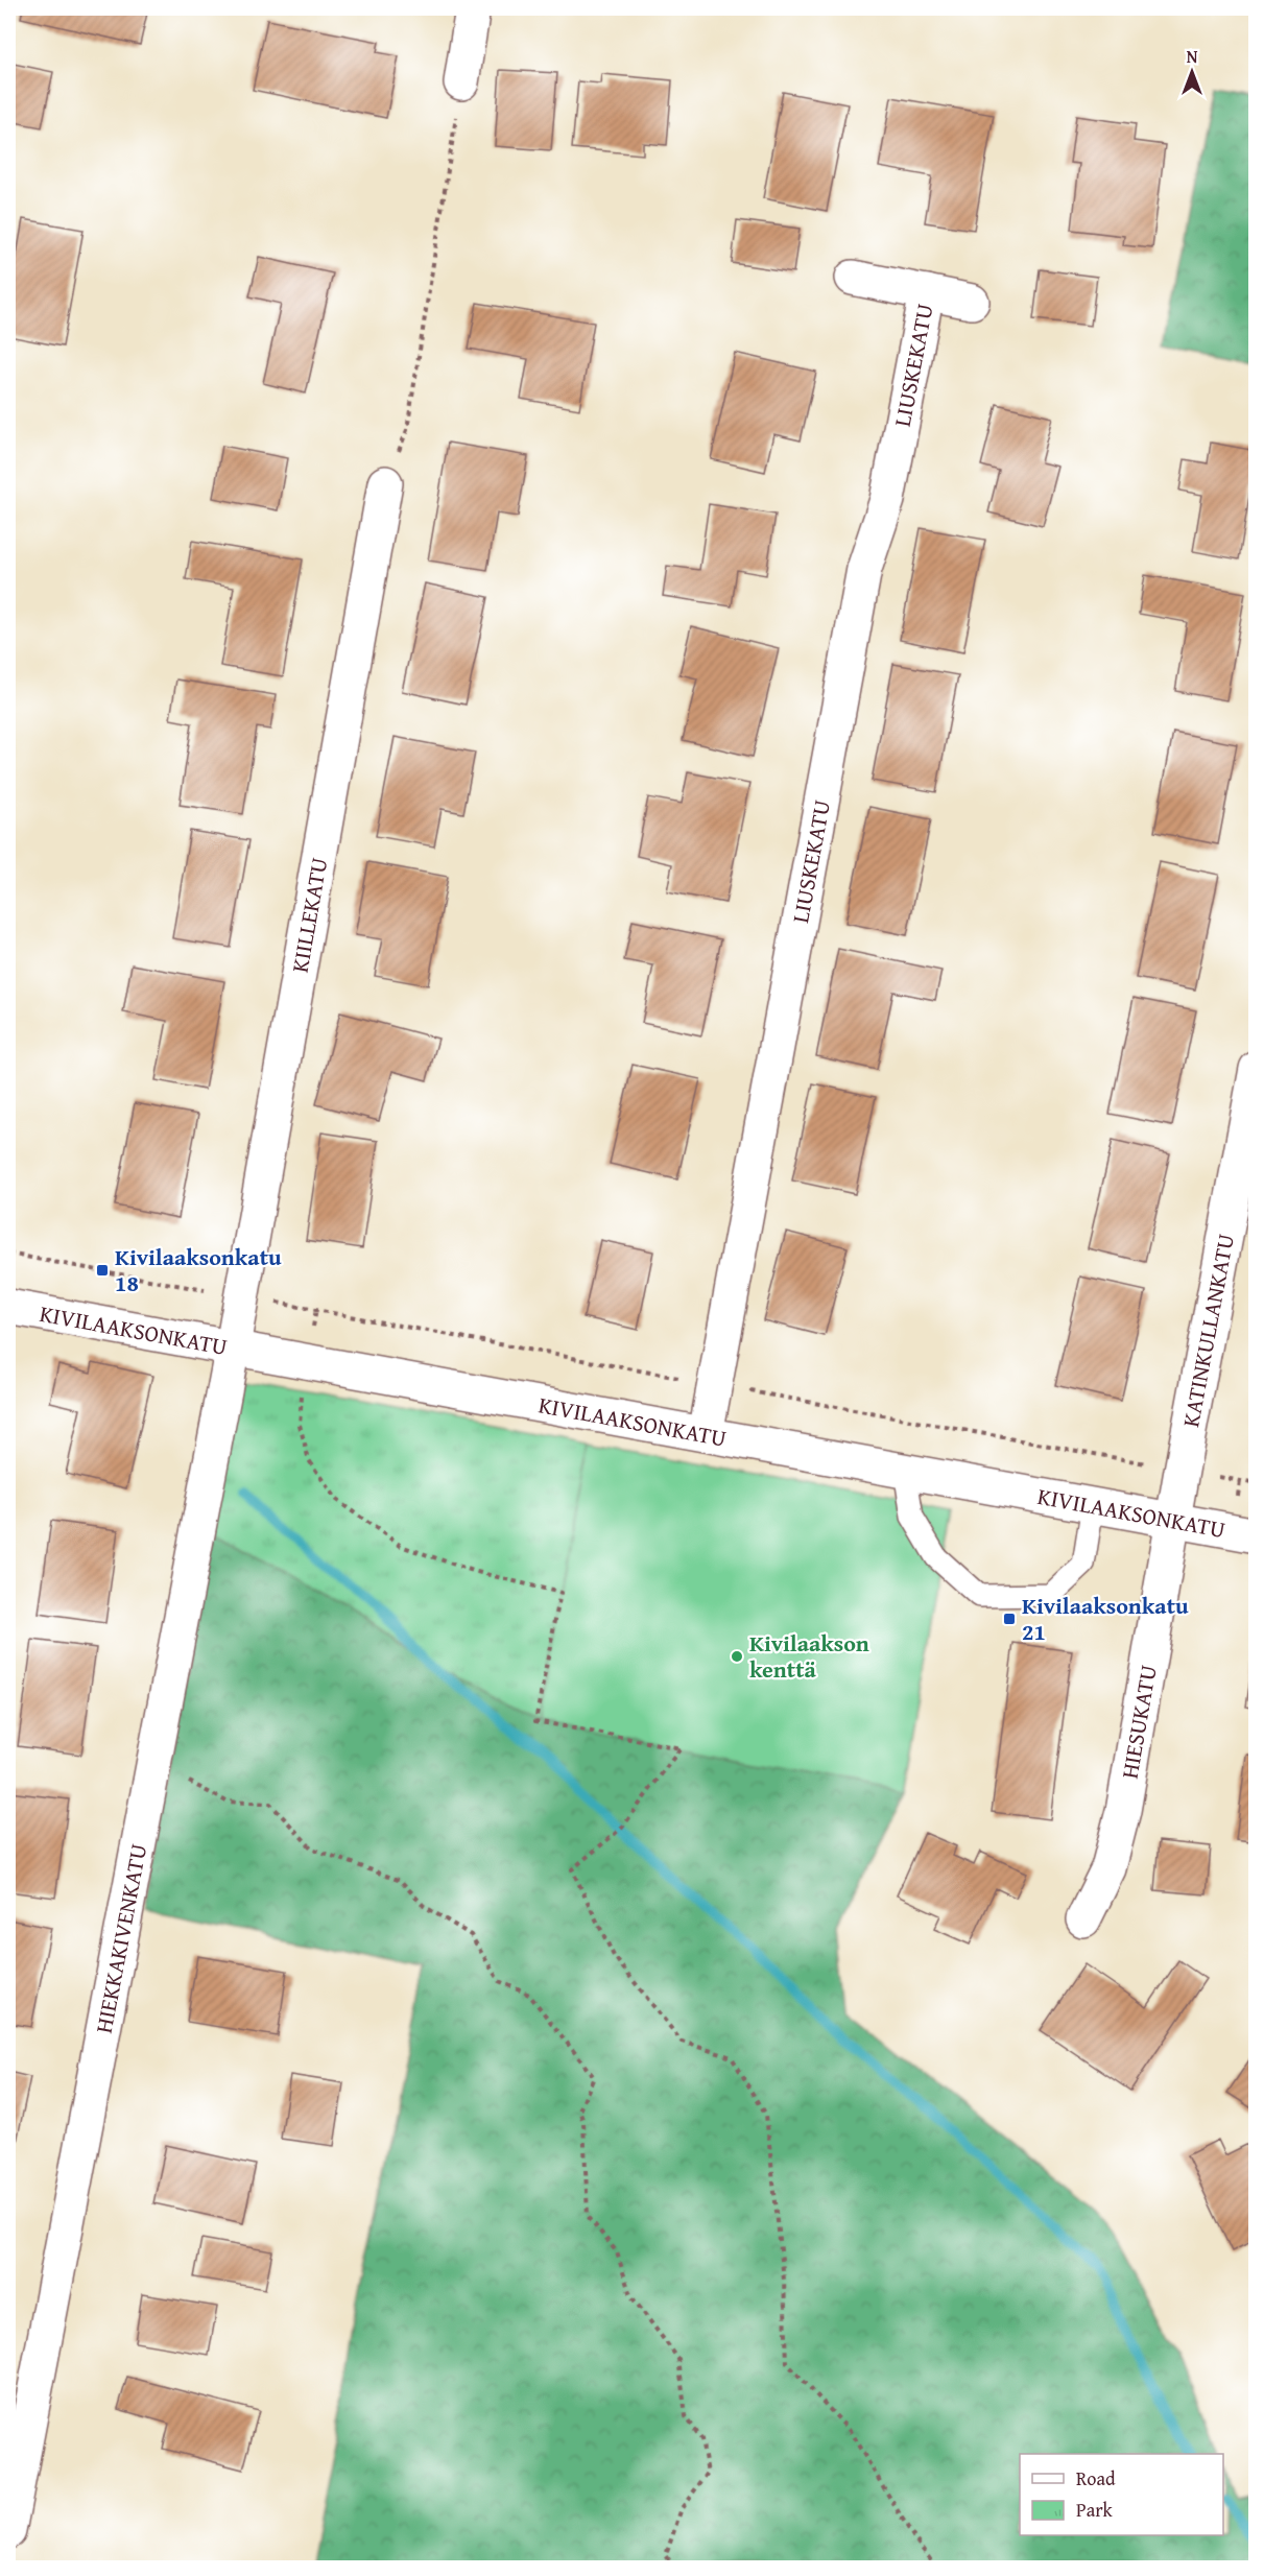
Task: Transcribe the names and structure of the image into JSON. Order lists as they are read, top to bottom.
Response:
{
  "streets": {
    "street": [
      "LIUSKEKATU",
      "KIILLEKATU",
      "KIVILAAKSONKATU",
      "KATINKULLANKATU",
      "HIESUKATU",
      "HIEKKAKIVENKATU"
    ]
  },
  "crossings": [
    ["LIUSKEKATU", "KIVILAAKSONKATU"],
    ["KIILLEKATU", "KIVILAAKSONKATU"],
    ["KIILLEKATU", "HIEKKAKIVENKATU"],
    ["KIVILAAKSONKATU", "KATINKULLANKATU"],
    ["KIVILAAKSONKATU", "HIESUKATU"],
    ["KIVILAAKSONKATU", "HIEKKAKIVENKATU"],
    ["KATINKULLANKATU", "HIESUKATU"]
  ],
  "places": {
    "transit": ["Kivilaaksonkatu 18", "Kivilaaksonkatu 21"],
    "other": ["Kivilaakson kenttä"]
  },
  "legend": ["Road", "Park"],
  "north": "top"
}
